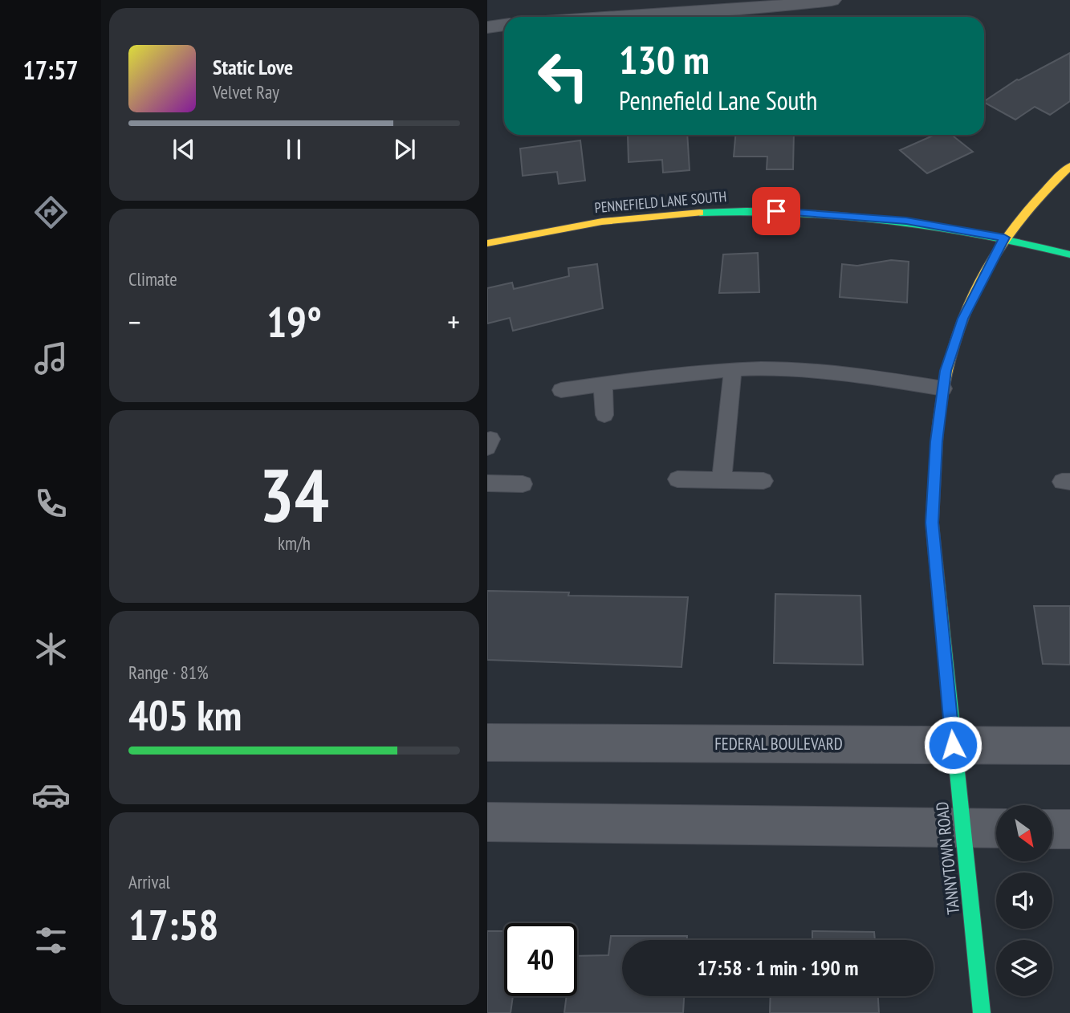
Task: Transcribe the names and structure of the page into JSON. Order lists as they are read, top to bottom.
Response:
{
  "streets": {
    "street": ["PENNEFIELD LANE SOUTH", "FEDERAL BOULEVARD", "TANNYTOWN ROAD"]
  },
  "crossings": [
    ["PENNEFIELD LANE SOUTH", "TANNYTOWN ROAD"],
    ["FEDERAL BOULEVARD", "TANNYTOWN ROAD"]
  ],
  "north": "bottom right",
  "page": {
    "tabs": "17:57",
    "turn": ["130 m", "Pennefield Lane South"],
    "song": ["Static Love", "Velvet Ray"],
    "tile": [
      "Climate",
      ["34", "km/h"],
      ["Range · 81%", "405 km"],
      ["Arrival", "17:58"]
    ],
    "heat": ["−", "19°", "+"],
    "limit": "40",
    "trip": "17:58 · 1 min · 190 m"
  }
}
